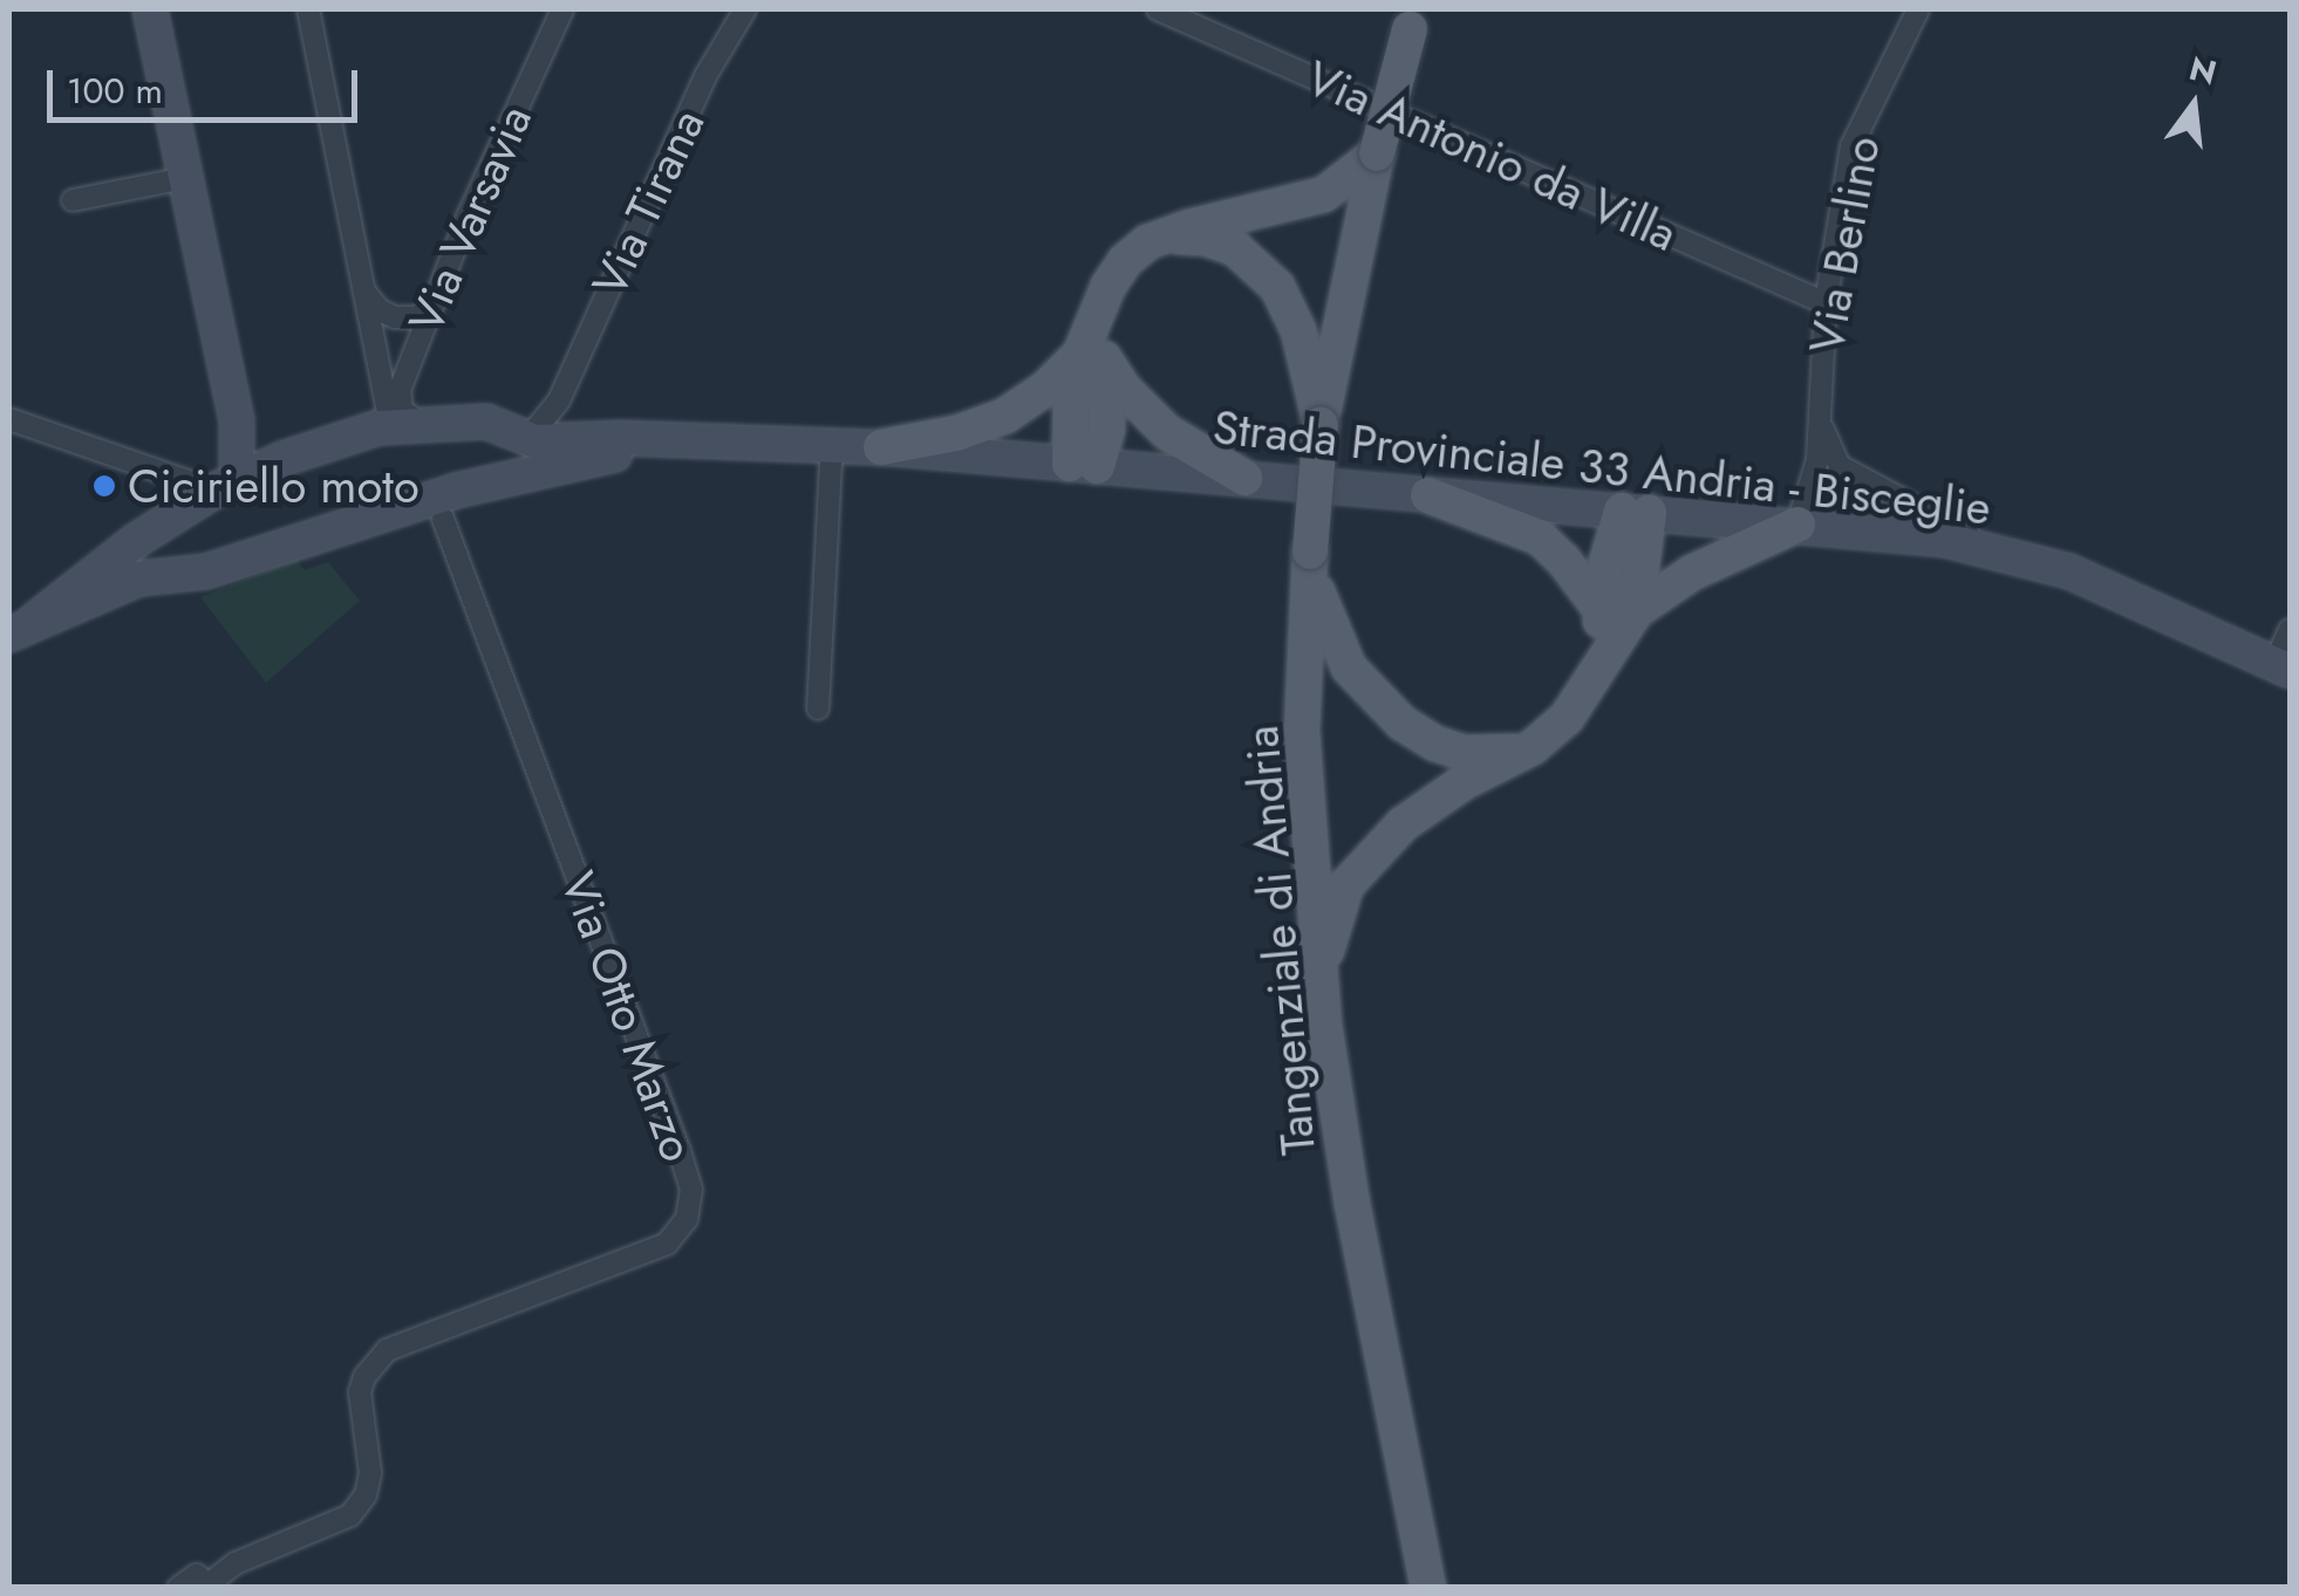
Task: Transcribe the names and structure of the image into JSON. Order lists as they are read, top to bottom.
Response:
{
  "streets": {
    "main road": ["Strada Provinciale 33 Andria - Bisceglie", "Tangenziale di Andria"],
    "street": [
      "Via Antonio da Villa",
      "Via Tirana",
      "Via Varsavia",
      "Via Berlino",
      "Via Otto Marzo"
    ]
  },
  "crossings": [
    ["Via Antonio da Villa", "Via Berlino"],
    ["Via Berlino", "Strada Provinciale 33 Andria - Bisceglie"]
  ],
  "places": ["Ciciriello moto"],
  "scale_bar": "100 m",
  "north": "top"
}
